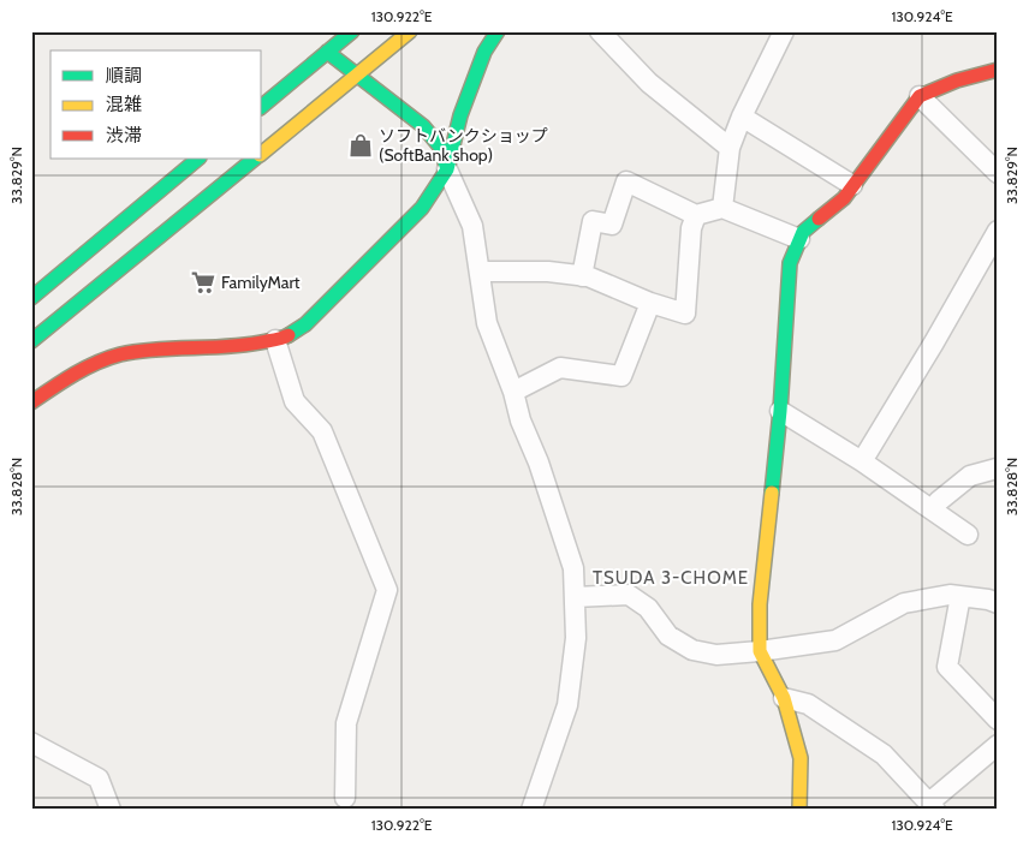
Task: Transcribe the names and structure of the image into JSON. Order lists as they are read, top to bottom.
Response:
{
  "districts": ["TSUDA 3-CHOME"],
  "places": {
    "shop": ["ソフトバンクショップ (SoftBank shop)"],
    "supermarket": ["FamilyMart"]
  },
  "legend": ["順調", "混雑", "渋滞"],
  "coordinates": [
    "130.922°E",
    "130.924°E",
    "33.829°N",
    "33.828°N"
  ]
}
